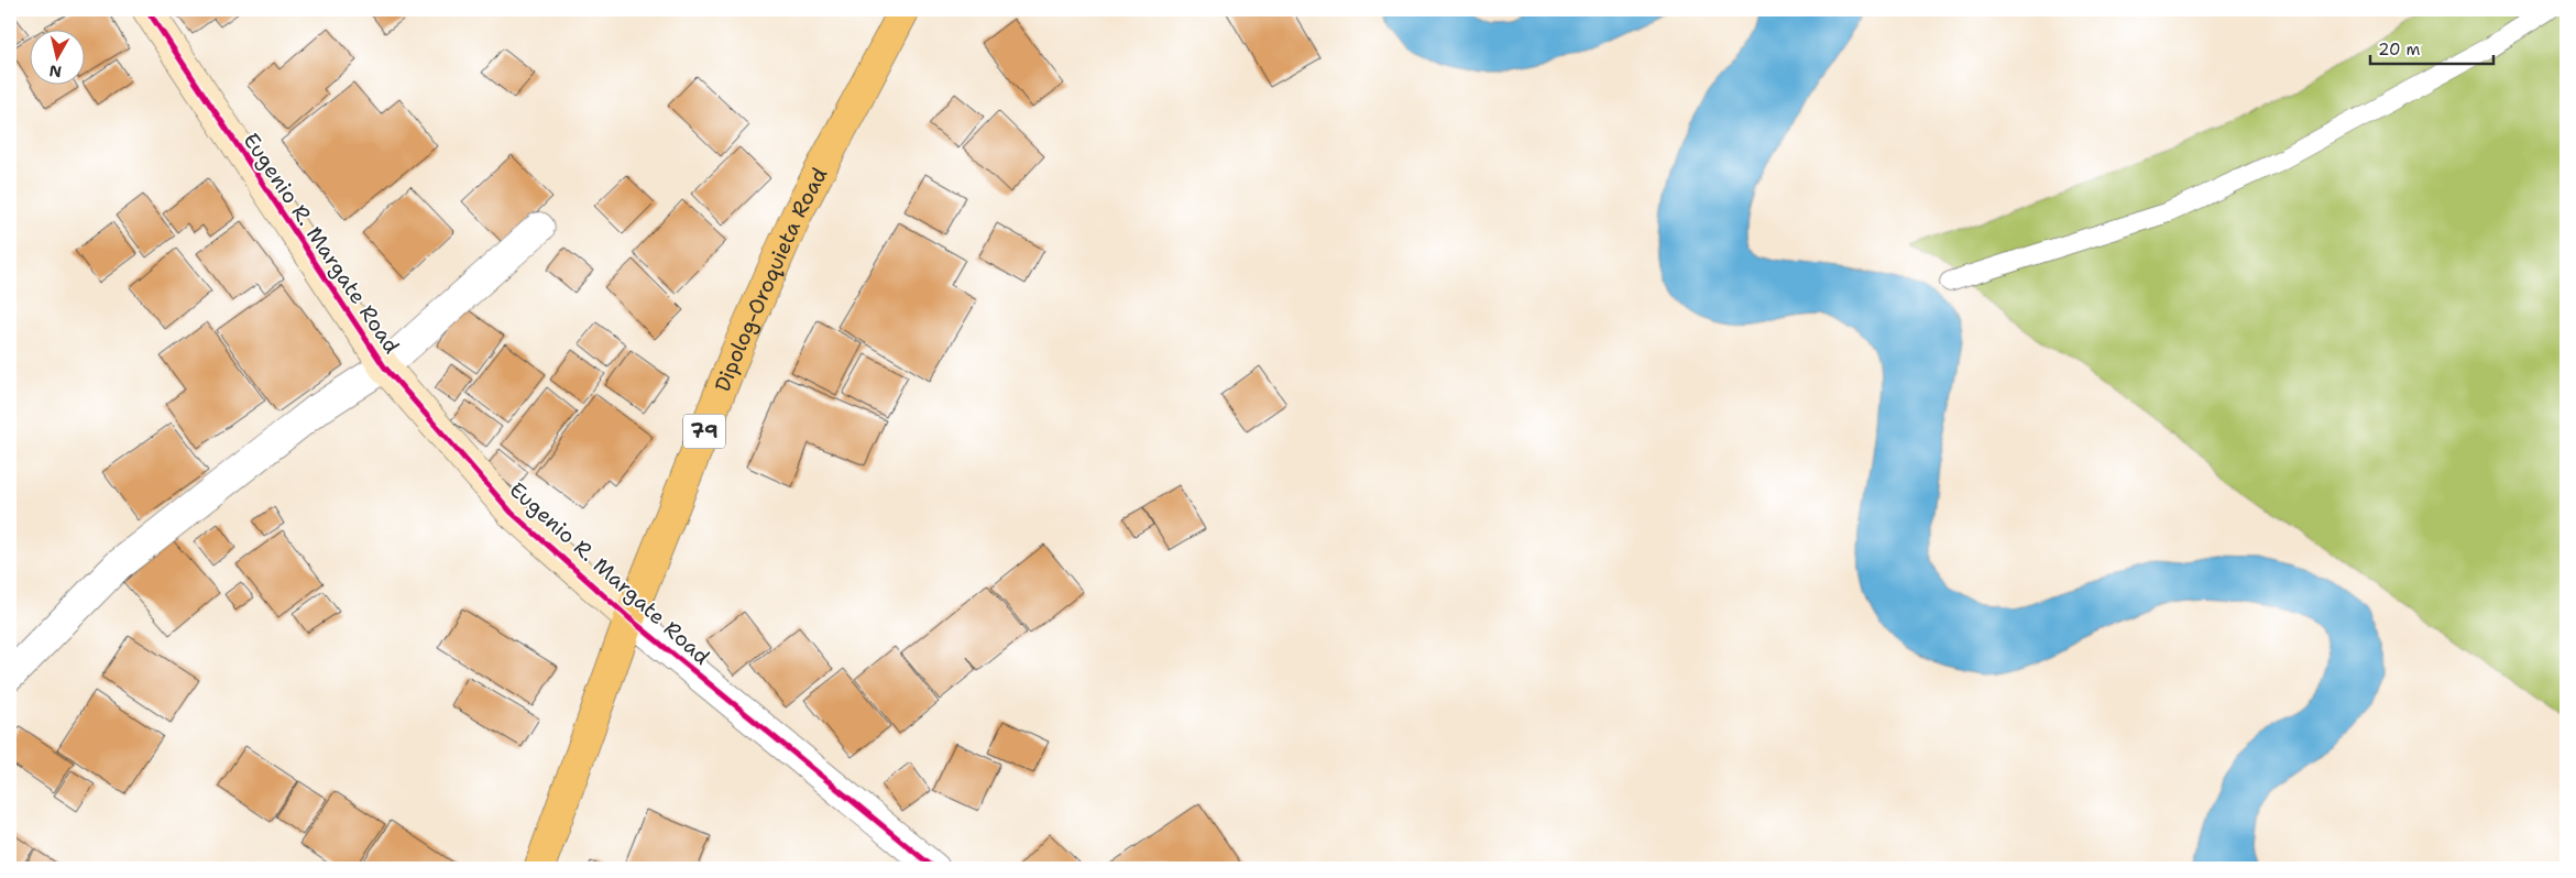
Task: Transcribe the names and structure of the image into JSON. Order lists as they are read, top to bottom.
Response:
{
  "streets": {
    "main road": ["Dipolog-Oroquieta Road", "79"],
    "street": ["Eugenio R. Margate Road"]
  },
  "crossings": [
    ["Eugenio R. Margate Road", "Dipolog-Oroquieta Road"]
  ],
  "scale_bar": "20 m",
  "north": "bottom"
}
